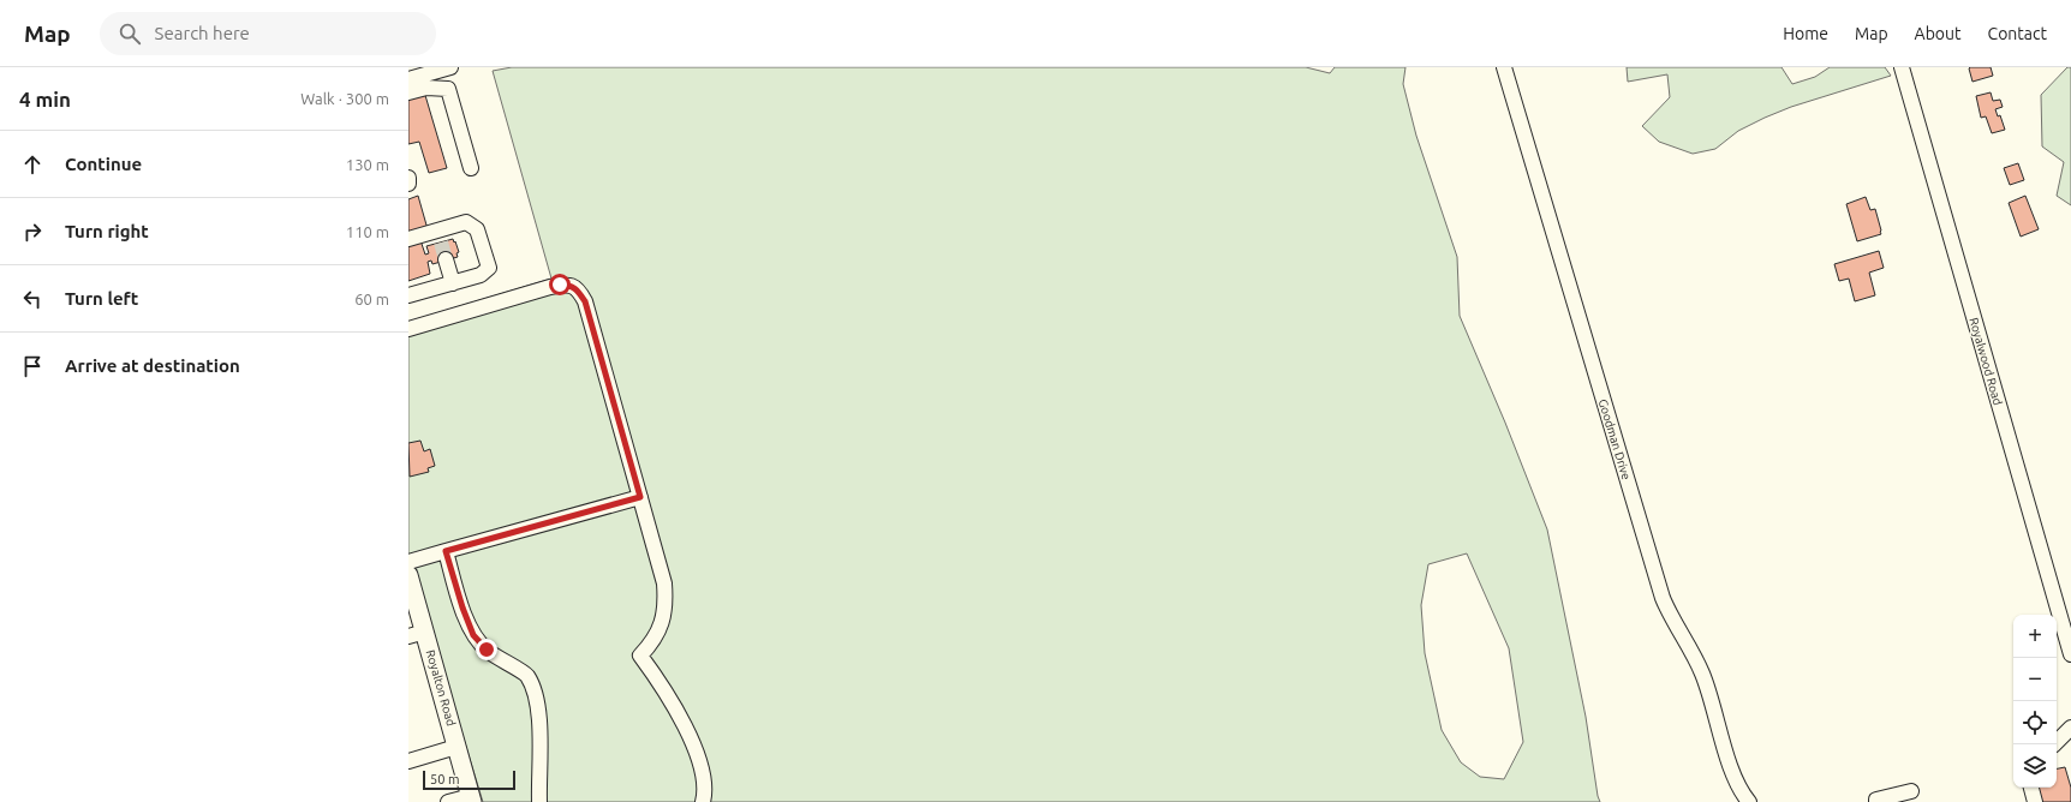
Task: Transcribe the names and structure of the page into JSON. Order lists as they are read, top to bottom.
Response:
{
  "streets": {
    "main road": ["Royalton Road"],
    "street": ["Royalwood Road", "Goodman Drive"]
  },
  "scale_bar": "50 m",
  "page": {
    "header": "Map",
    "search": "Search here",
    "nav": [
      "Home",
      "Map",
      "About",
      "Contact"
    ],
    "heading": ["4 min", "Walk · 300 m"],
    "list": [
      ["Continue", "130 m"],
      ["Turn right", "110 m"],
      ["Turn left", "60 m"],
      "Arrive at destination"
    ],
    "map_buttons": ["+", "−"],
    "scale": "50 m"
  }
}
